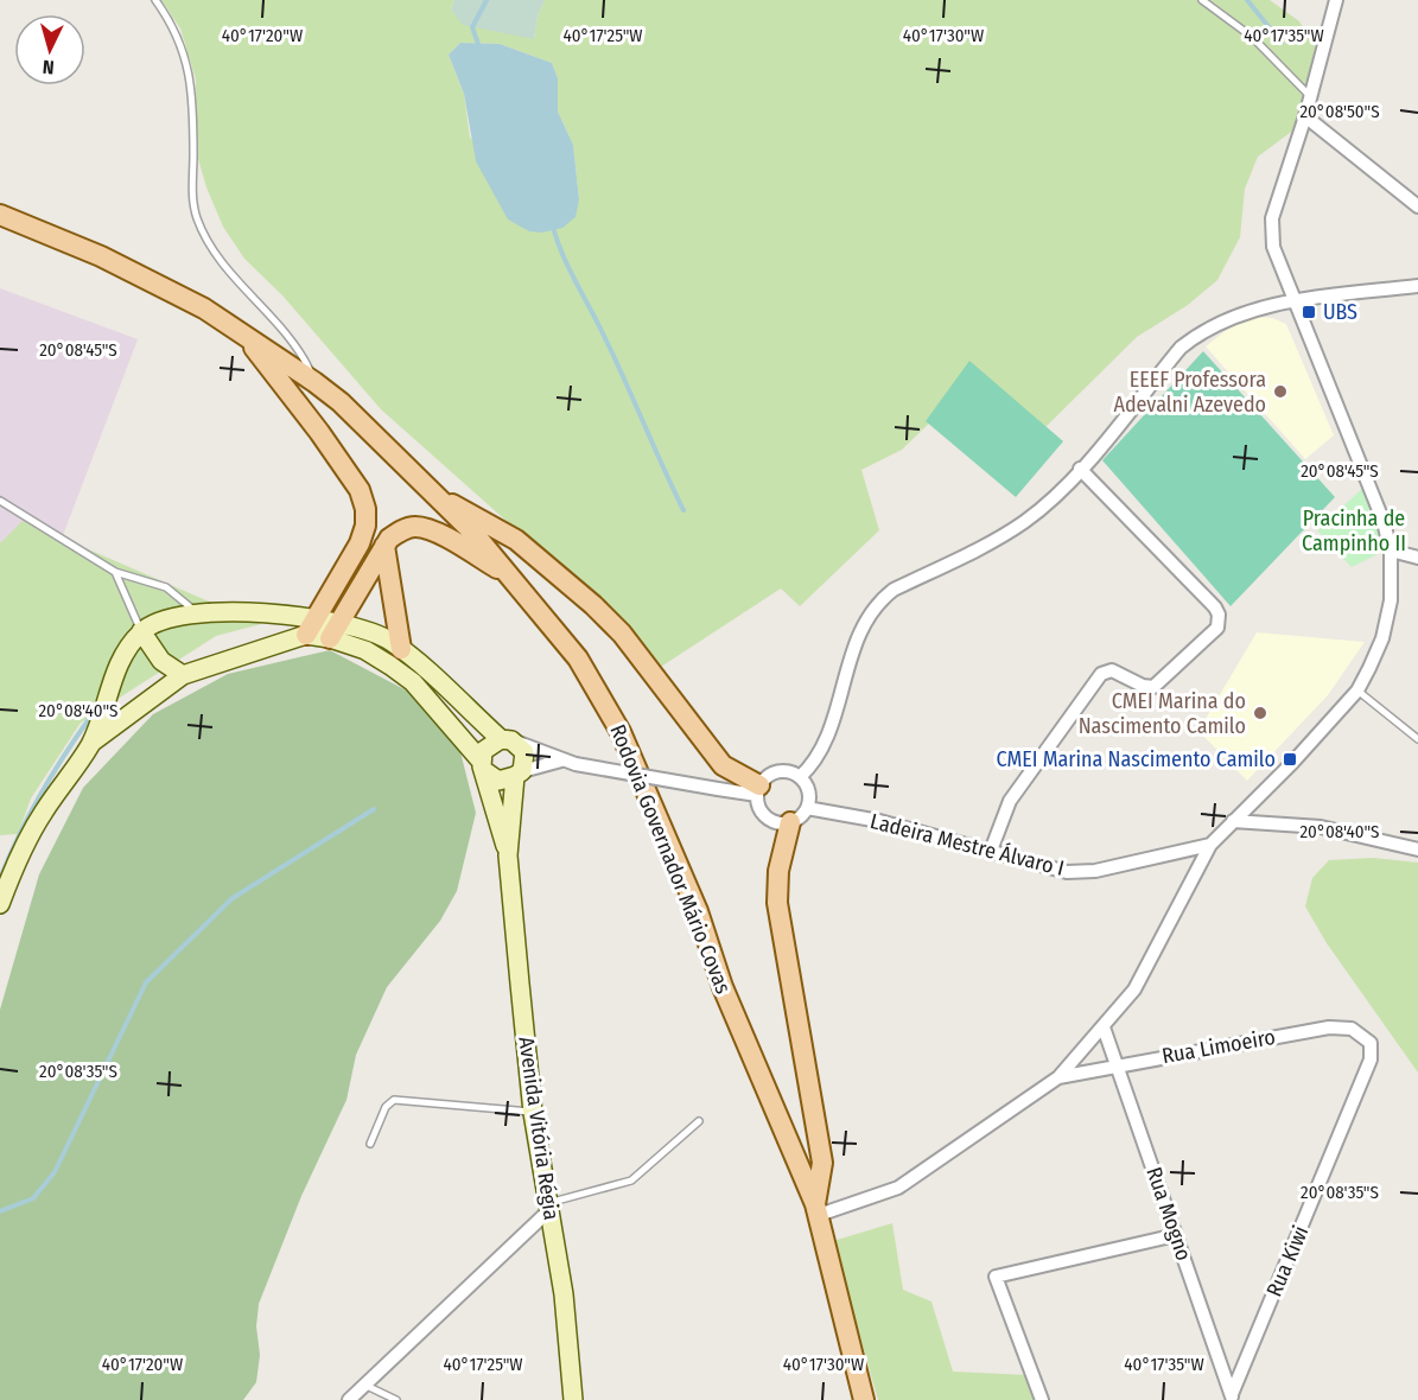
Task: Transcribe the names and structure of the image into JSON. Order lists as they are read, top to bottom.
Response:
{
  "streets": {
    "main road": ["Rodovia Governador Mário Covas"],
    "street": [
      "Ladeira Mestre Álvaro I",
      "Rua Limoeiro",
      "Avenida Vitória Régia",
      "Rua Mogno",
      "Rua Kiwi"
    ]
  },
  "crossings": [
    ["Rua Limoeiro", "Rua Mogno"],
    ["Rua Limoeiro", "Rua Kiwi"],
    ["Rua Mogno", "Rua Kiwi"]
  ],
  "parks": ["Pracinha de Campinho II"],
  "places": {
    "transit": ["UBS", "CMEI Marina Nascimento Camilo"],
    "other": ["EEEF Professora Adevalni Azevedo", "CMEI Marina do Nascimento Camilo"]
  },
  "north": "bottom",
  "coordinates": [
    "40°17'20\"W",
    "40°17'25\"W",
    "40°17'30\"W",
    "40°17'35\"W",
    "20°08'50\"S",
    "20°08'45\"S",
    "20°08'40\"S",
    "20°08'35\"S"
  ]
}
